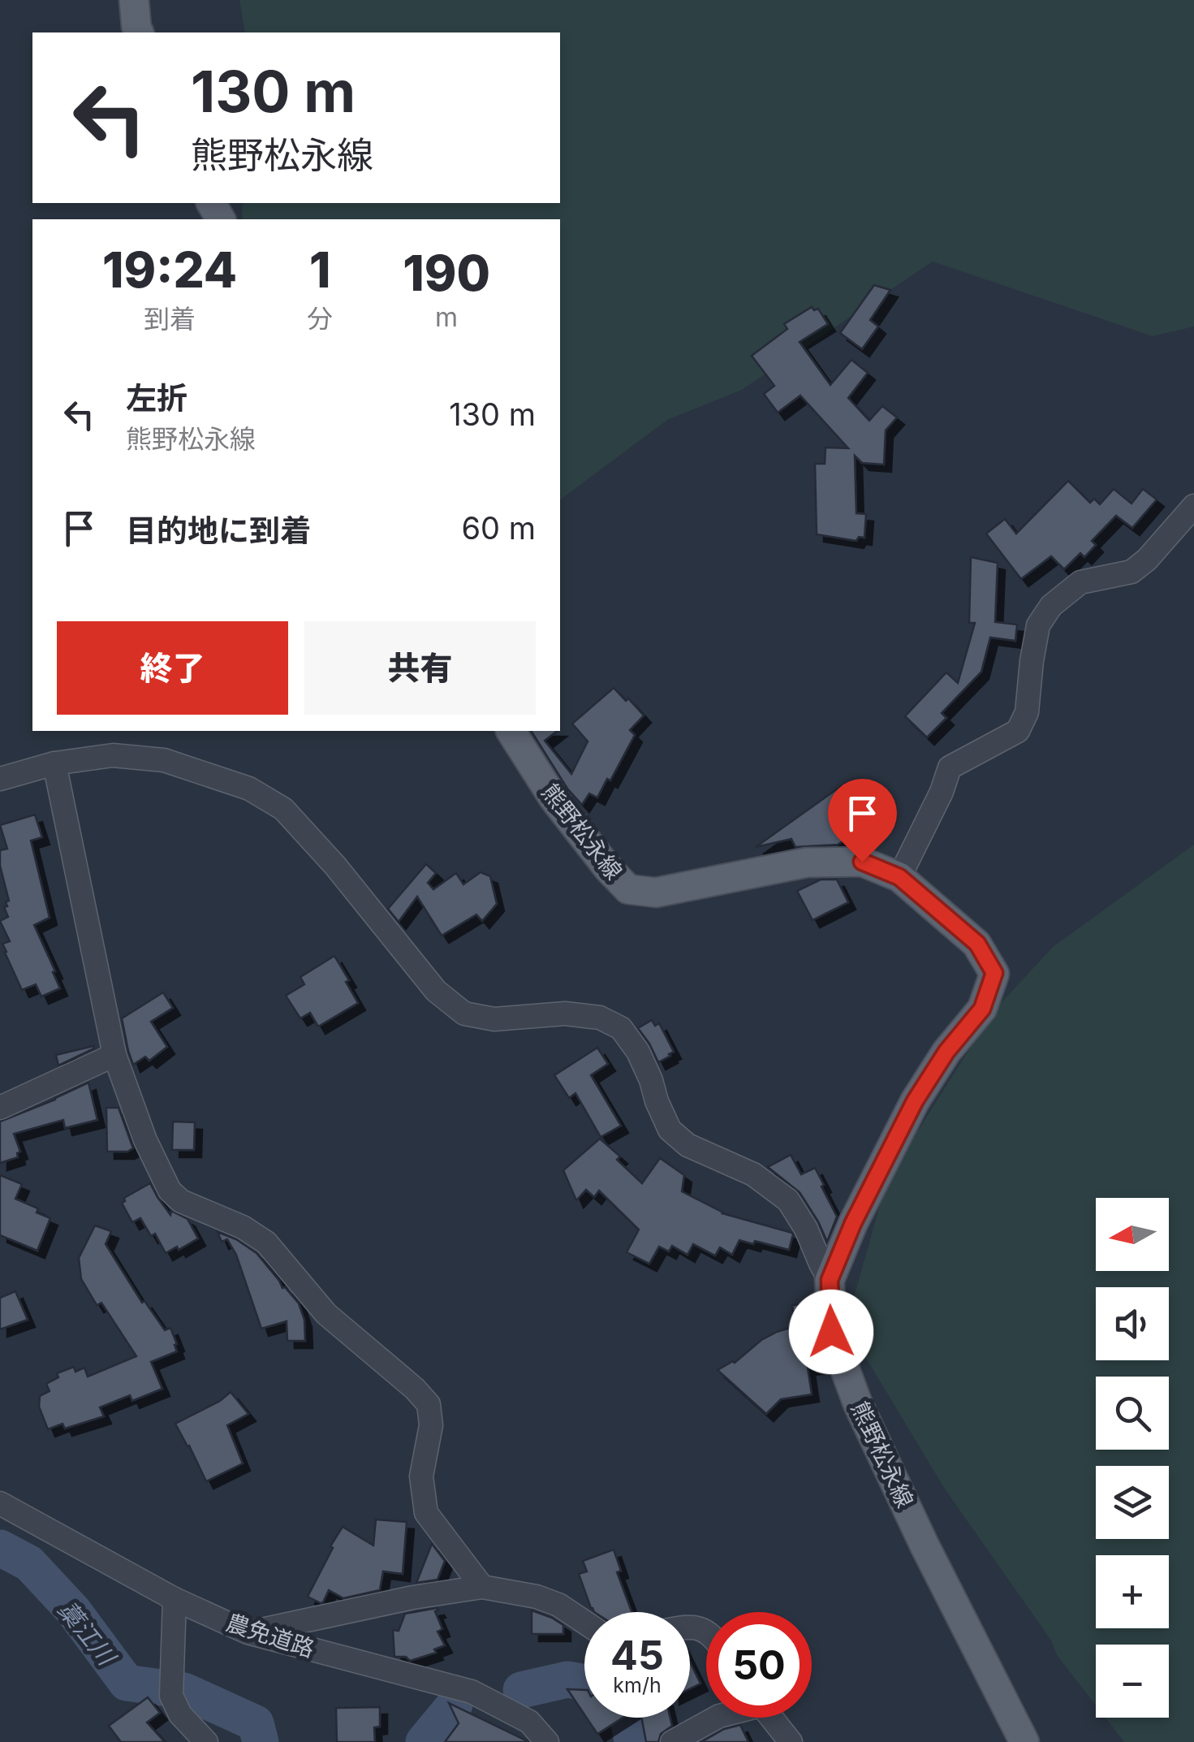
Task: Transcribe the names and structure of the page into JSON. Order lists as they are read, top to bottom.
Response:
{
  "streets": {
    "main road": ["熊野松永線"],
    "street": ["農免道路"]
  },
  "water": ["藁江川"],
  "north": "left",
  "page": {
    "turn": ["130 m", "熊野松永線"],
    "eta": [
      "19:24",
      "到着",
      "1",
      "分",
      "190",
      "m"
    ],
    "list": [
      {
        "name": "左折",
        "note": "熊野松永線",
        "value": "130 m"
      },
      {
        "name": "目的地に到着",
        "value": "60 m"
      }
    ],
    "buttons": ["終了", "共有"],
    "map_buttons": ["+", "−"],
    "speed": "45 km/h",
    "limit": "50"
  }
}
